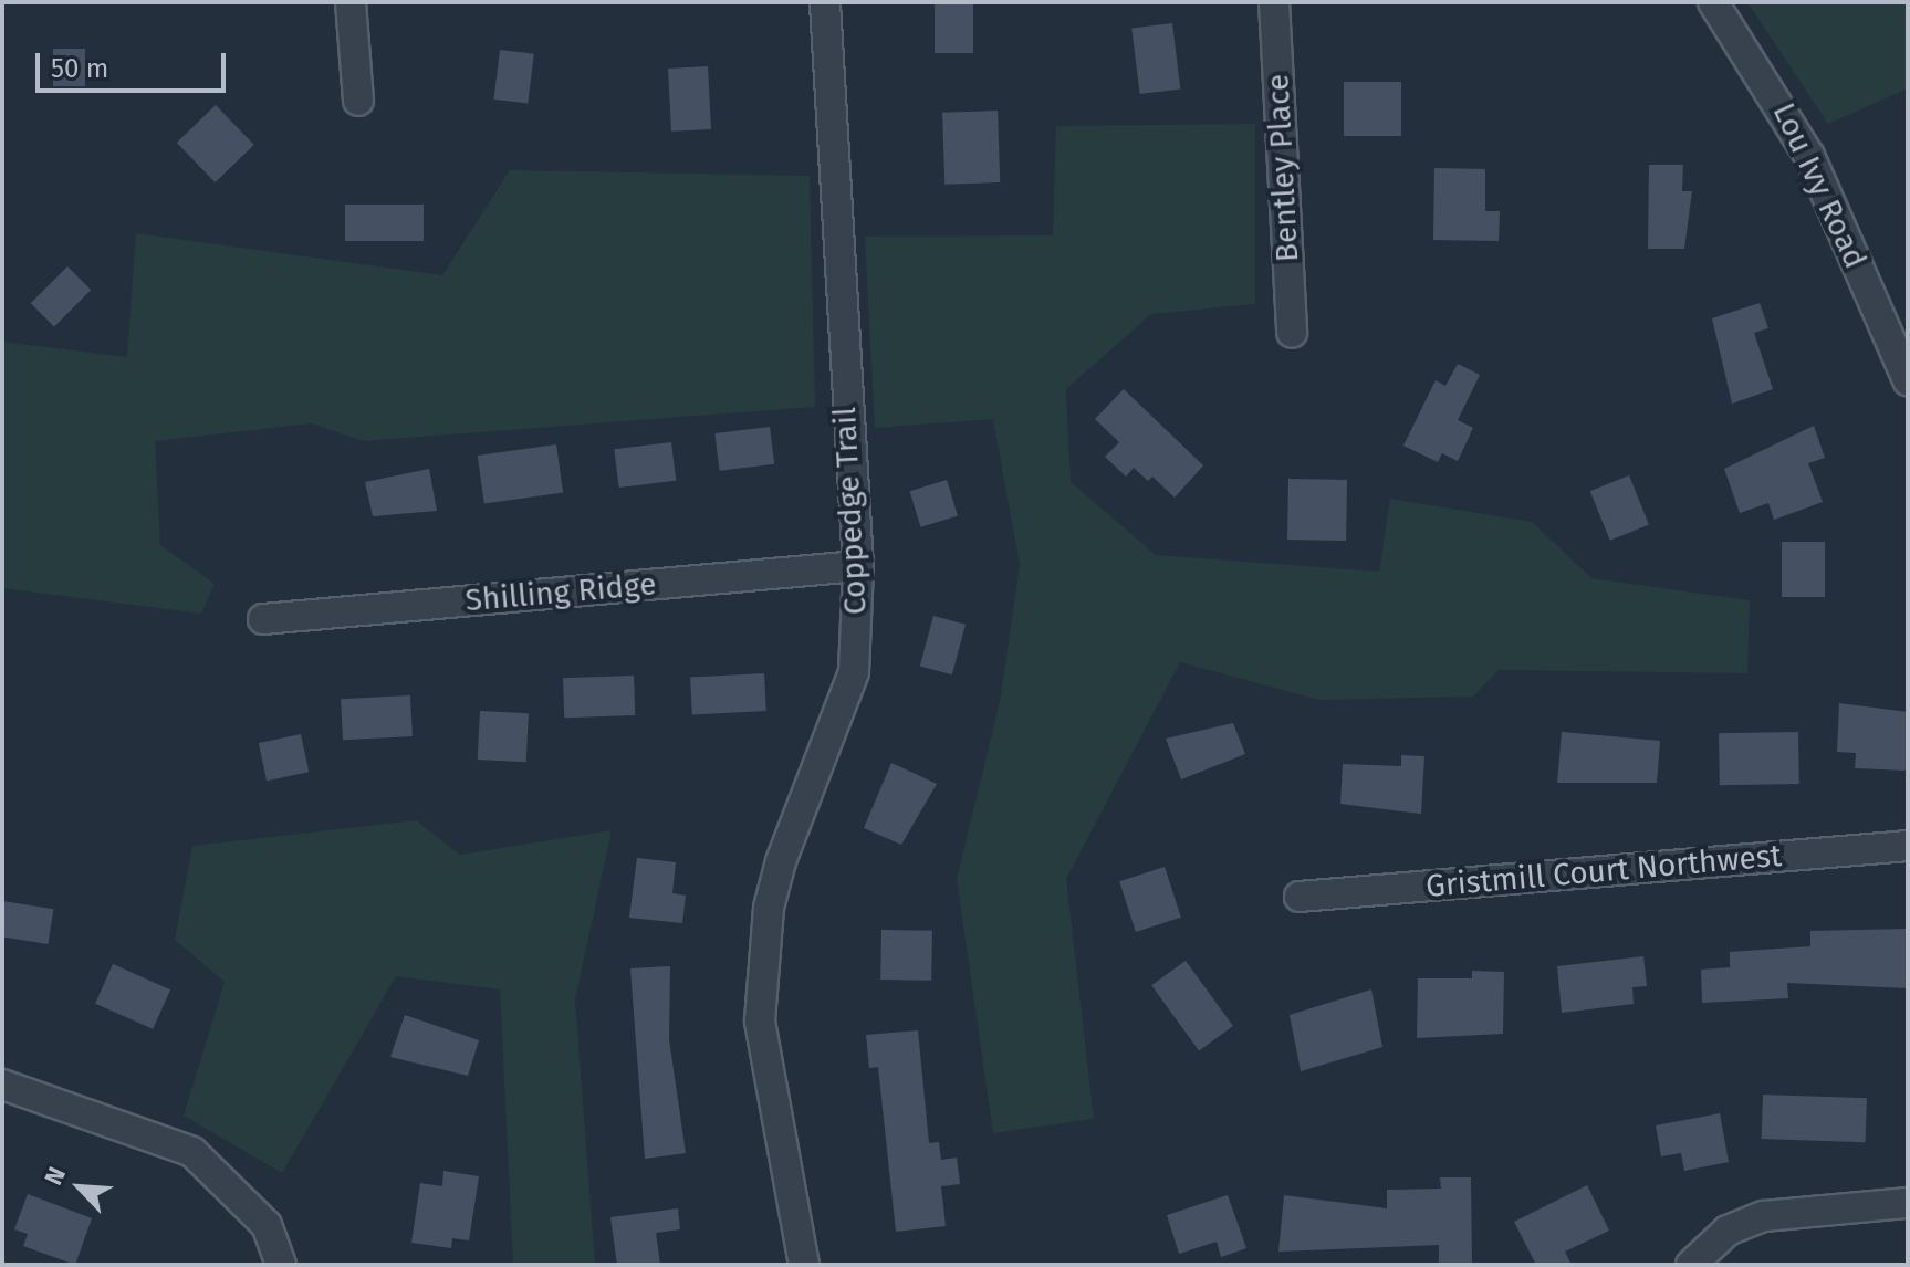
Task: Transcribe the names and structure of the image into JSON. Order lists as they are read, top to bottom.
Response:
{
  "streets": {
    "street": [
      "Bentley Place",
      "Lou Ivy Road",
      "Coppedge Trail",
      "Shilling Ridge",
      "Gristmill Court Northwest"
    ]
  },
  "crossings": [
    ["Coppedge Trail", "Shilling Ridge"]
  ],
  "scale_bar": "50 m",
  "north": "top left"
}
